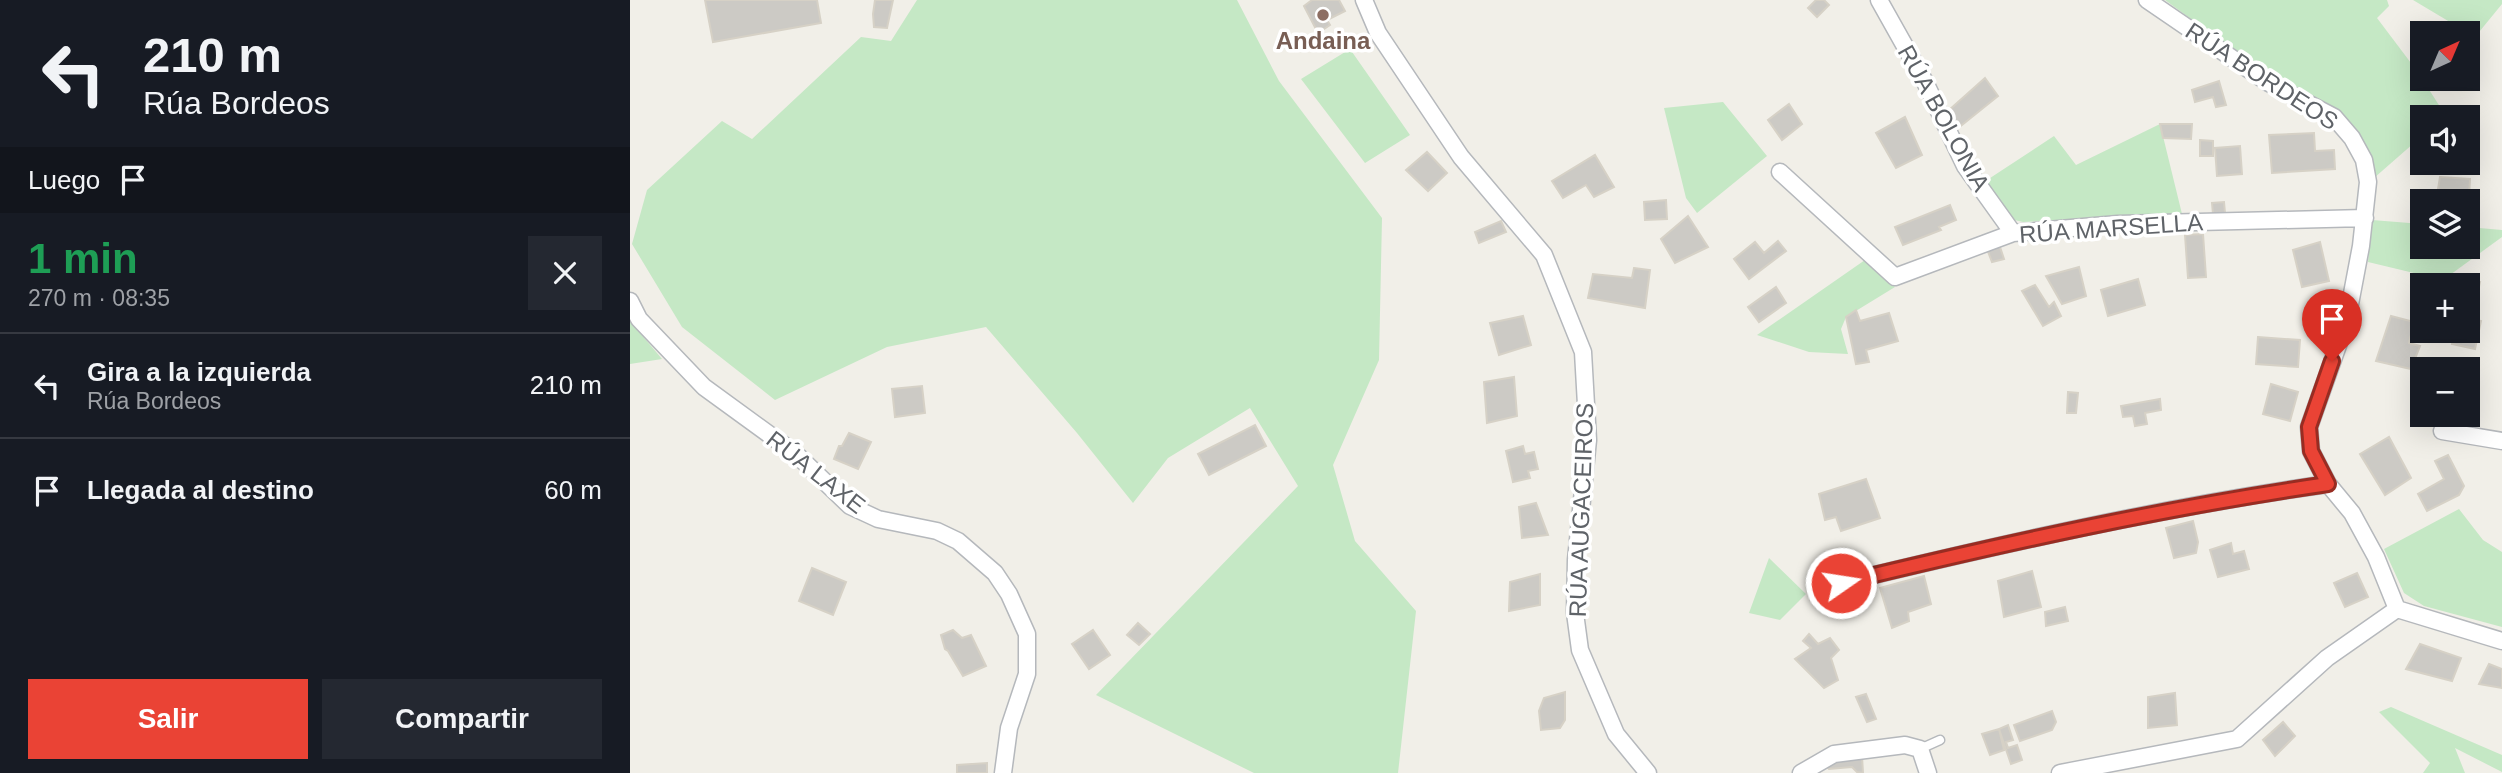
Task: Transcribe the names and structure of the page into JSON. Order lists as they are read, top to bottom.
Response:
{
  "streets": {
    "street": [
      "RÚA BORDEOS",
      "RÚA BOLONIA",
      "RÚA MARSELLA",
      "RÚA LAXE",
      "RÚA AUGACEIROS"
    ]
  },
  "crossings": [
    ["RÚA BORDEOS", "RÚA MARSELLA"],
    ["RÚA BOLONIA", "RÚA MARSELLA"]
  ],
  "places": ["Andaina"],
  "north": "top right",
  "page": {
    "turn": ["210 m", "Rúa Bordeos"],
    "map_buttons": ["+", "−"],
    "then": "Luego",
    "heading": ["1 min", "270 m · 08:35"],
    "list": [
      {
        "name": "Gira a la izquierda",
        "note": "Rúa Bordeos",
        "value": "210 m"
      },
      {
        "name": "Llegada al destino",
        "value": "60 m"
      }
    ],
    "buttons": ["Salir", "Compartir"]
  }
}
